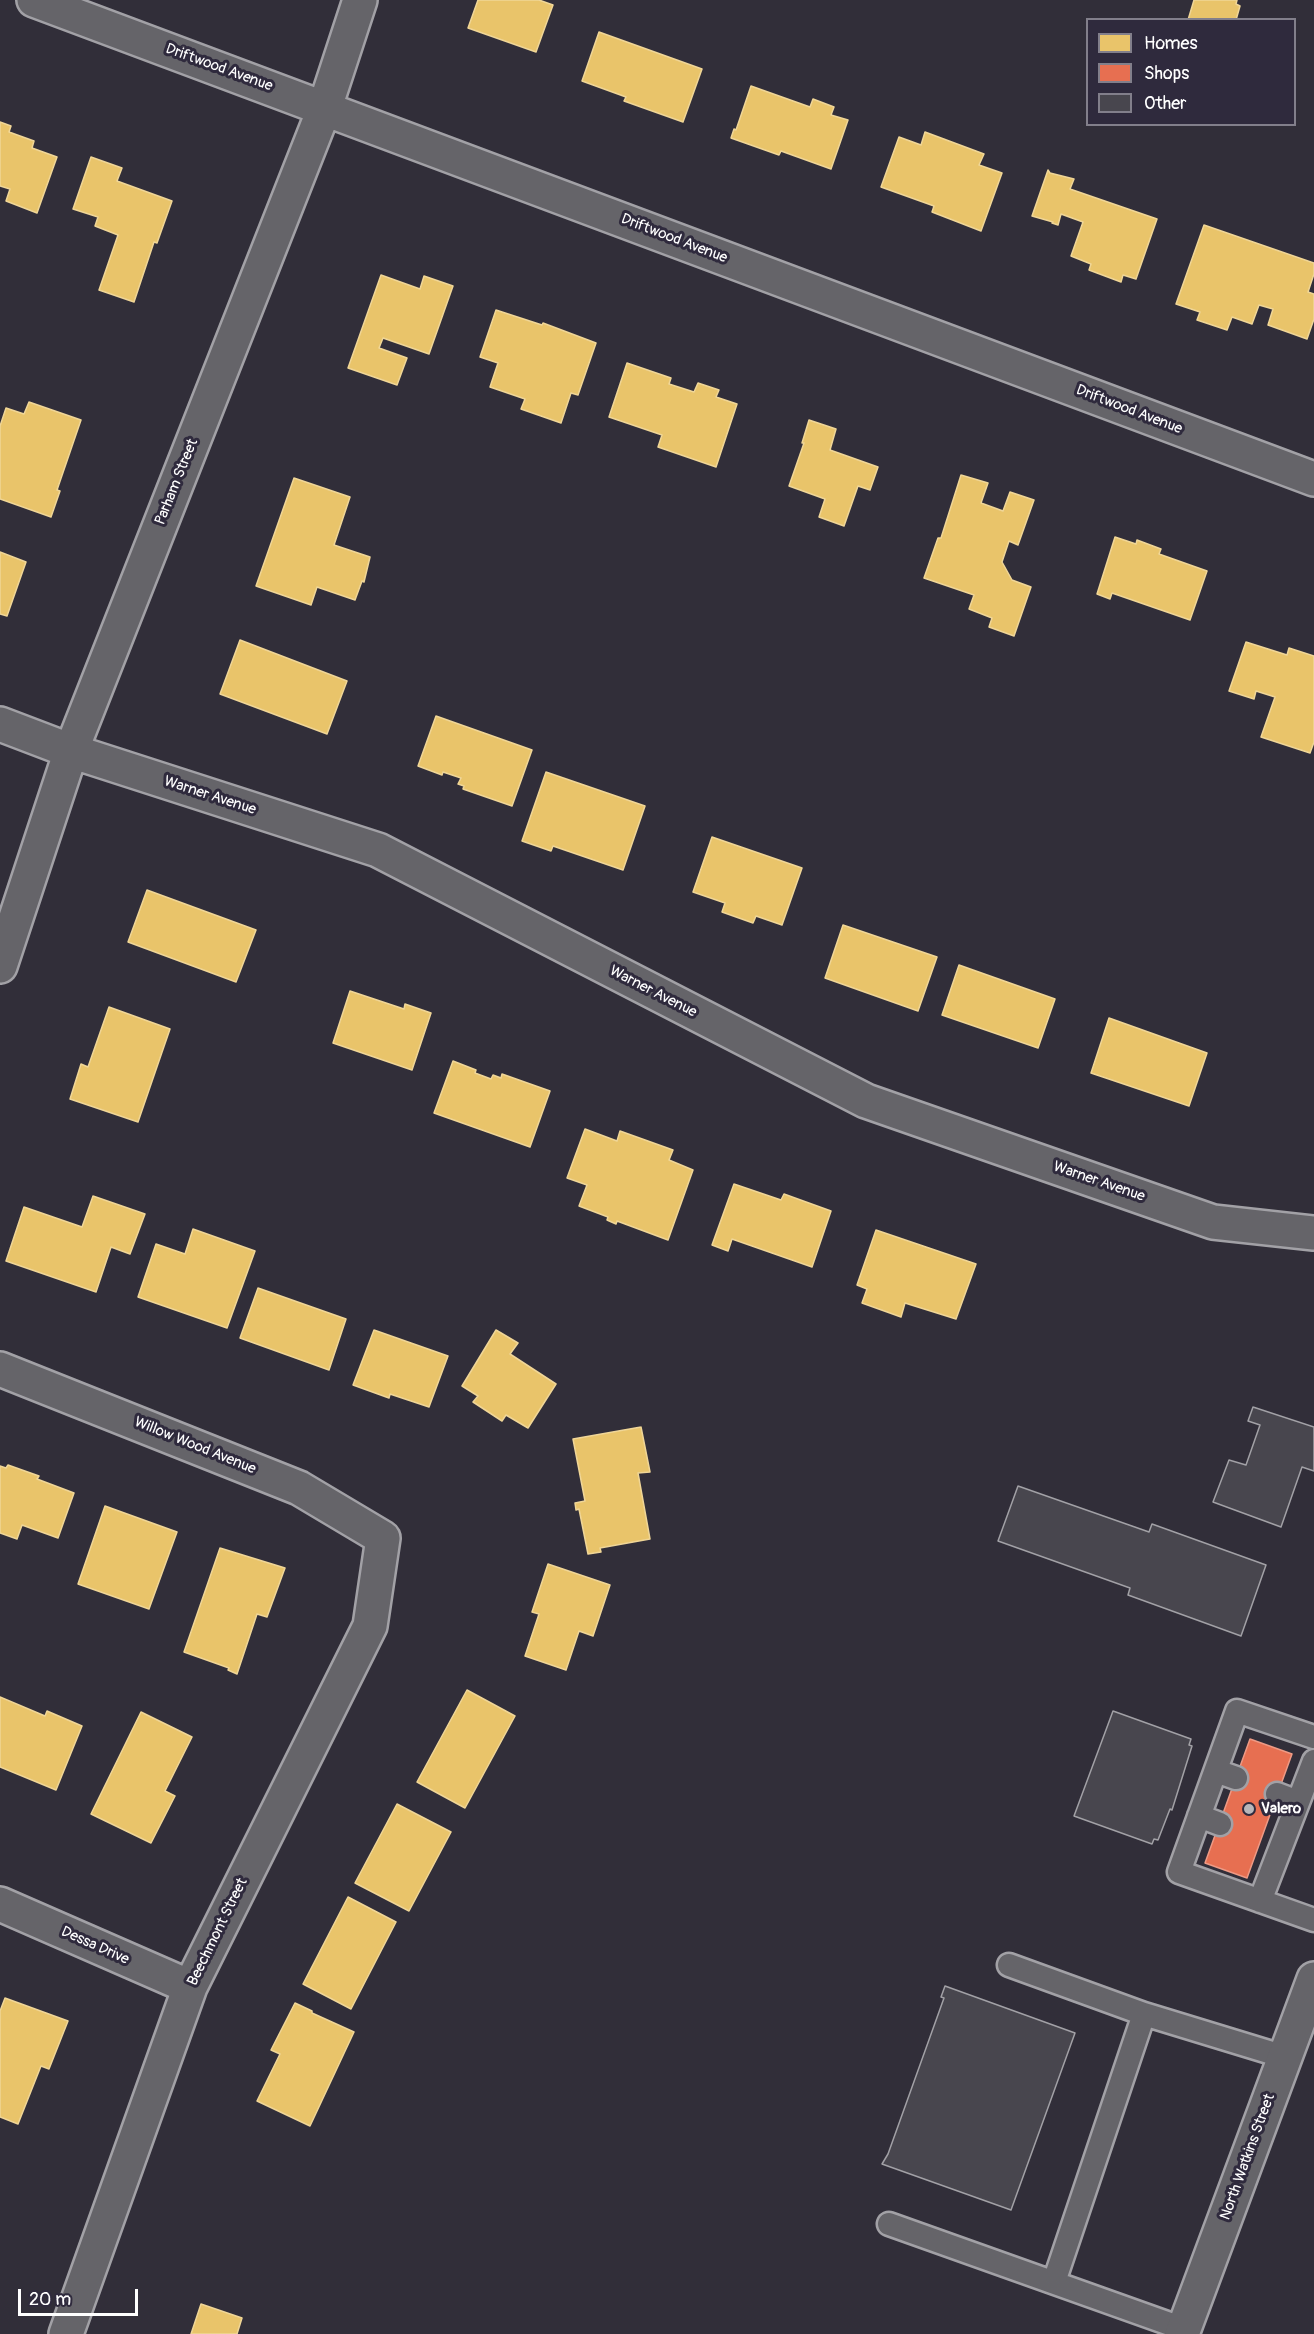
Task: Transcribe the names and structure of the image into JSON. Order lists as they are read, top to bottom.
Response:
{
  "streets": {
    "street": [
      "Driftwood Avenue",
      "Parham Street",
      "Warner Avenue",
      "Willow Wood Avenue",
      "Beechmont Street",
      "Dessa Drive",
      "North Watkins Street"
    ]
  },
  "crossings": [
    ["Driftwood Avenue", "Parham Street"],
    ["Parham Street", "Warner Avenue"],
    ["Willow Wood Avenue", "Beechmont Street"],
    ["Beechmont Street", "Dessa Drive"]
  ],
  "places": ["Valero"],
  "legend": ["Homes", "Shops", "Other"],
  "scale_bar": "20 m"
}
